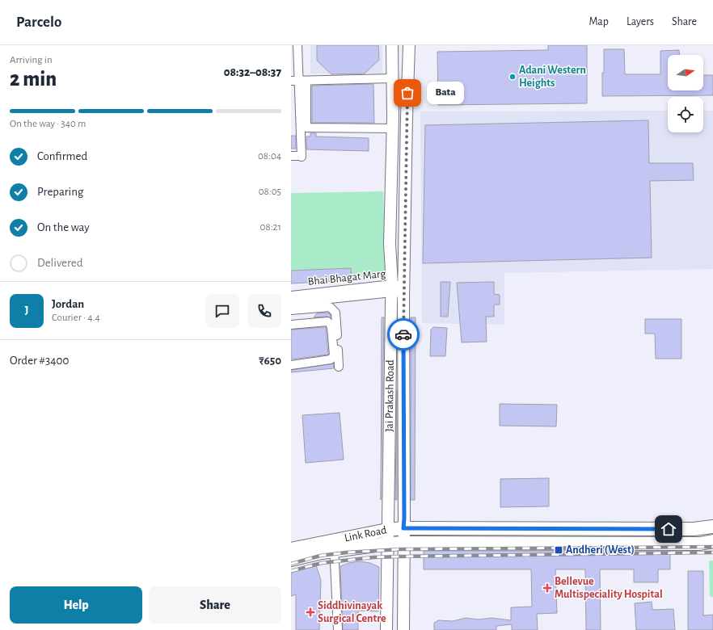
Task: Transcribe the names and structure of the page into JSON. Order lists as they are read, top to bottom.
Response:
{
  "streets": {
    "main road": ["Jai Prakash Road", "Link Road"],
    "street": ["Bhai Bhagat Marg"]
  },
  "crossings": [
    ["Bhai Bhagat Marg", "Jai Prakash Road"],
    ["Jai Prakash Road", "Link Road"]
  ],
  "places": {
    "other": ["Adani Western Heights", "Bata"],
    "transit": ["Andheri (West)"],
    "health": ["Bellevue Multispeciality Hospital", "Siddhivinayak Surgical Centre"]
  },
  "north": "right",
  "page": {
    "header": "Parcelo",
    "nav": ["Map", "Layers", "Share"],
    "heading": ["2 min", "Arriving in", "08:32–08:37"],
    "panel": [
      "Jordan",
      "Courier · 4.4",
      "Order #3400",
      "₹650"
    ],
    "bubble": "Bata",
    "bar": "On the way · 340 m",
    "list": [
      ["Confirmed", "08:04"],
      ["Preparing", "08:05"],
      ["On the way", "08:21"],
      "Delivered"
    ],
    "round": "J",
    "buttons": ["Help", "Share"]
  }
}
